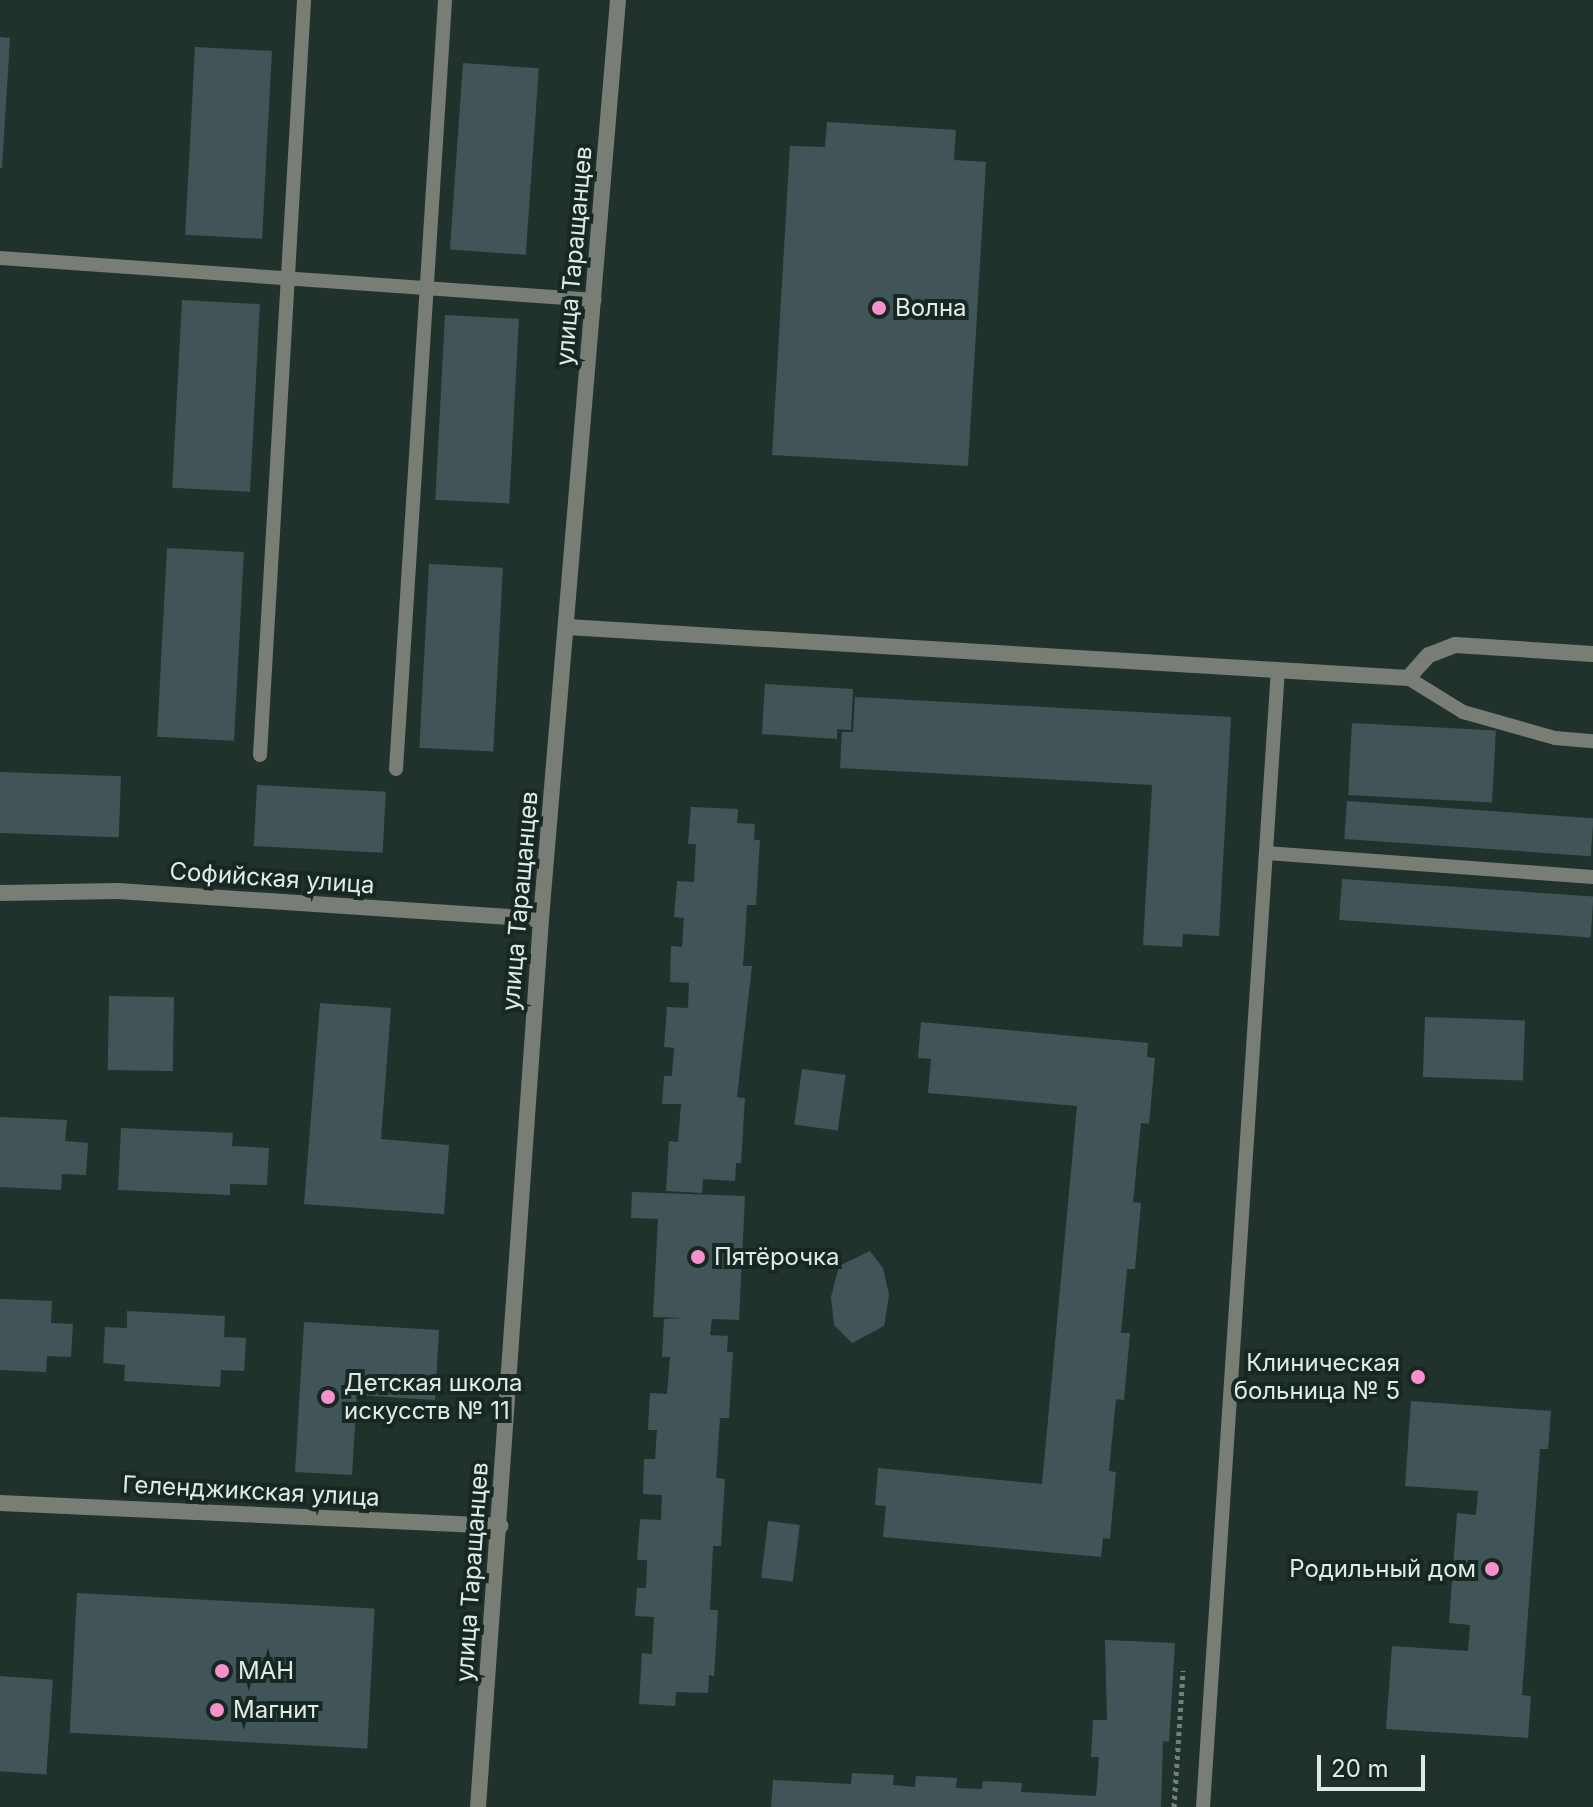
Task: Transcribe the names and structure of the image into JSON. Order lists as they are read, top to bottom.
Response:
{
  "streets": {
    "street": ["улица Таращанцев", "Софийская улица", "Геленджикская улица"]
  },
  "crossings": [
    ["улица Таращанцев", "Софийская улица"],
    ["улица Таращанцев", "Геленджикская улица"]
  ],
  "places": [
    "Волна",
    "Пятёрочка",
    "Клиническая больница № 5",
    "Детская школа искусств № 11",
    "Родильный дом",
    "МАН",
    "Магнит"
  ],
  "scale_bar": "20 m"
}
